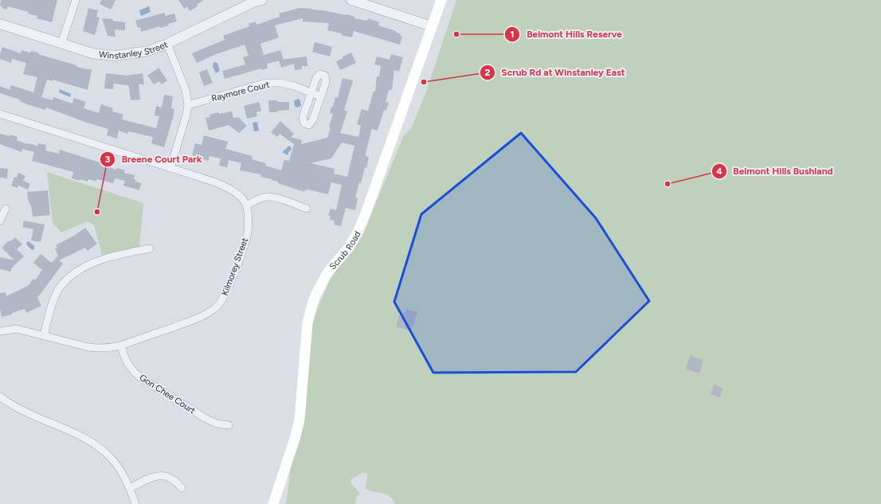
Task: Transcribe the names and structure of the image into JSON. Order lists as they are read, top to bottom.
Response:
{
  "streets": {
    "main road": ["Scrub Road"],
    "street": [
      "Winstanley Street",
      "Raymore Court",
      "Kilmorey Street",
      "Gon Chee Court"
    ]
  },
  "crossings": [
    ["Kilmorey Street", "Gon Chee Court"]
  ],
  "places": [
    "Belmont Hills Reserve",
    "Scrub Rd at Winstanley East",
    "Belmont Hills Bushland",
    "Breene Court Park"
  ]
}
